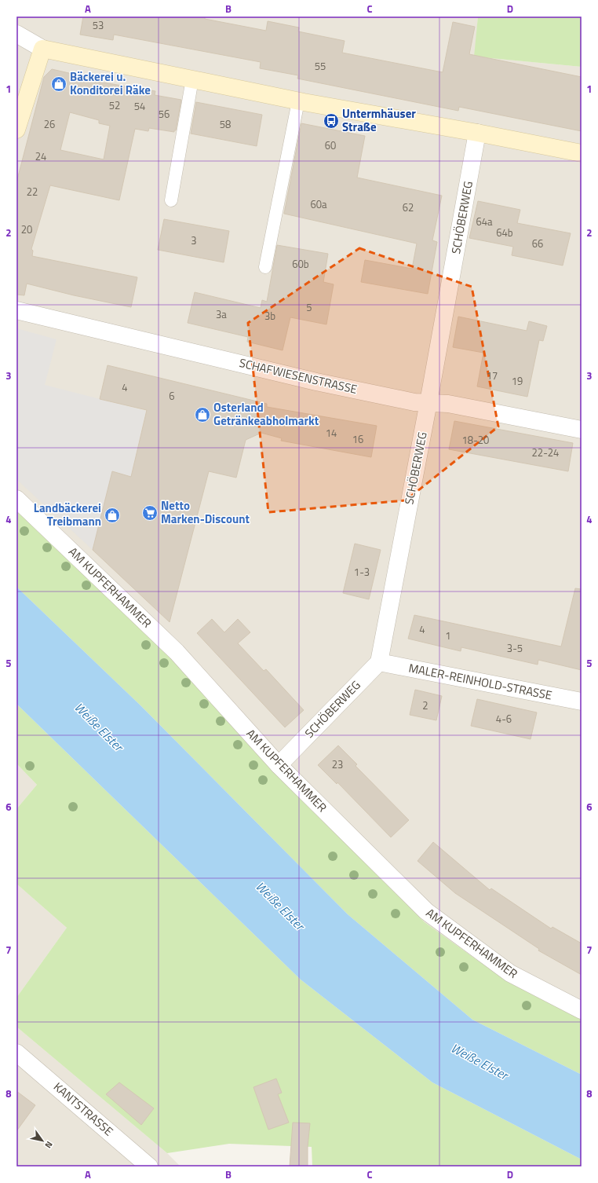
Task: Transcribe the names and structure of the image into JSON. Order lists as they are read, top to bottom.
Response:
{
  "streets": {
    "street": [
      "SCHÖBERWEG",
      "SCHAFWIESENSTRASSE",
      "AM KUPFERHAMMER",
      "MALER-REINHOLD-STRASSE",
      "KANTSTRASSE"
    ]
  },
  "crossings": [
    ["SCHÖBERWEG", "SCHAFWIESENSTRASSE"],
    ["SCHÖBERWEG", "AM KUPFERHAMMER"],
    ["SCHÖBERWEG", "MALER-REINHOLD-STRASSE"]
  ],
  "water": ["Weiße Elster"],
  "places": {
    "shop": ["Bäckerei u. Konditorei Räke", "Osterland Getränkeabholmarkt", "Landbäckerei Treibmann"],
    "bus stop": ["Untermhäuser Straße"],
    "supermarket": ["Netto Marken-Discount"]
  },
  "house_numbers": [
    "53",
    "55",
    "52",
    "54",
    "56",
    "26",
    "58",
    "60",
    "24",
    "22",
    "60a",
    "62",
    "64a",
    "20",
    "64b",
    "3",
    "66",
    "60b",
    "5",
    "3a",
    "3b",
    "17",
    "19",
    "4",
    "6",
    "14",
    "16",
    "18-20",
    "22-24",
    "1-3",
    "4",
    "1",
    "3-5",
    "2",
    "4-6",
    "23"
  ],
  "north": "bottom right",
  "grid": {
    "columns": [
      "A",
      "B",
      "C",
      "D"
    ],
    "rows": [
      "1",
      "2",
      "3",
      "4",
      "5",
      "6",
      "7",
      "8"
    ]
  }
}
